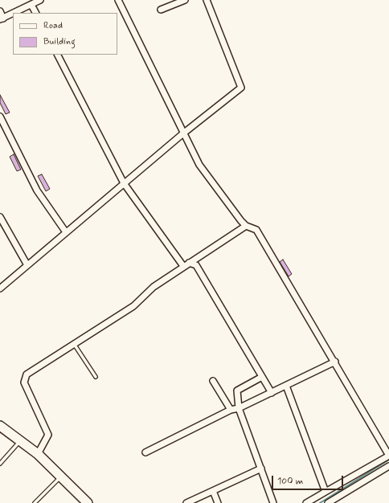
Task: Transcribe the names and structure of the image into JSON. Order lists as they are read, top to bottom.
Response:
{
  "legend": ["Road", "Building"],
  "scale_bar": "100 m"
}
